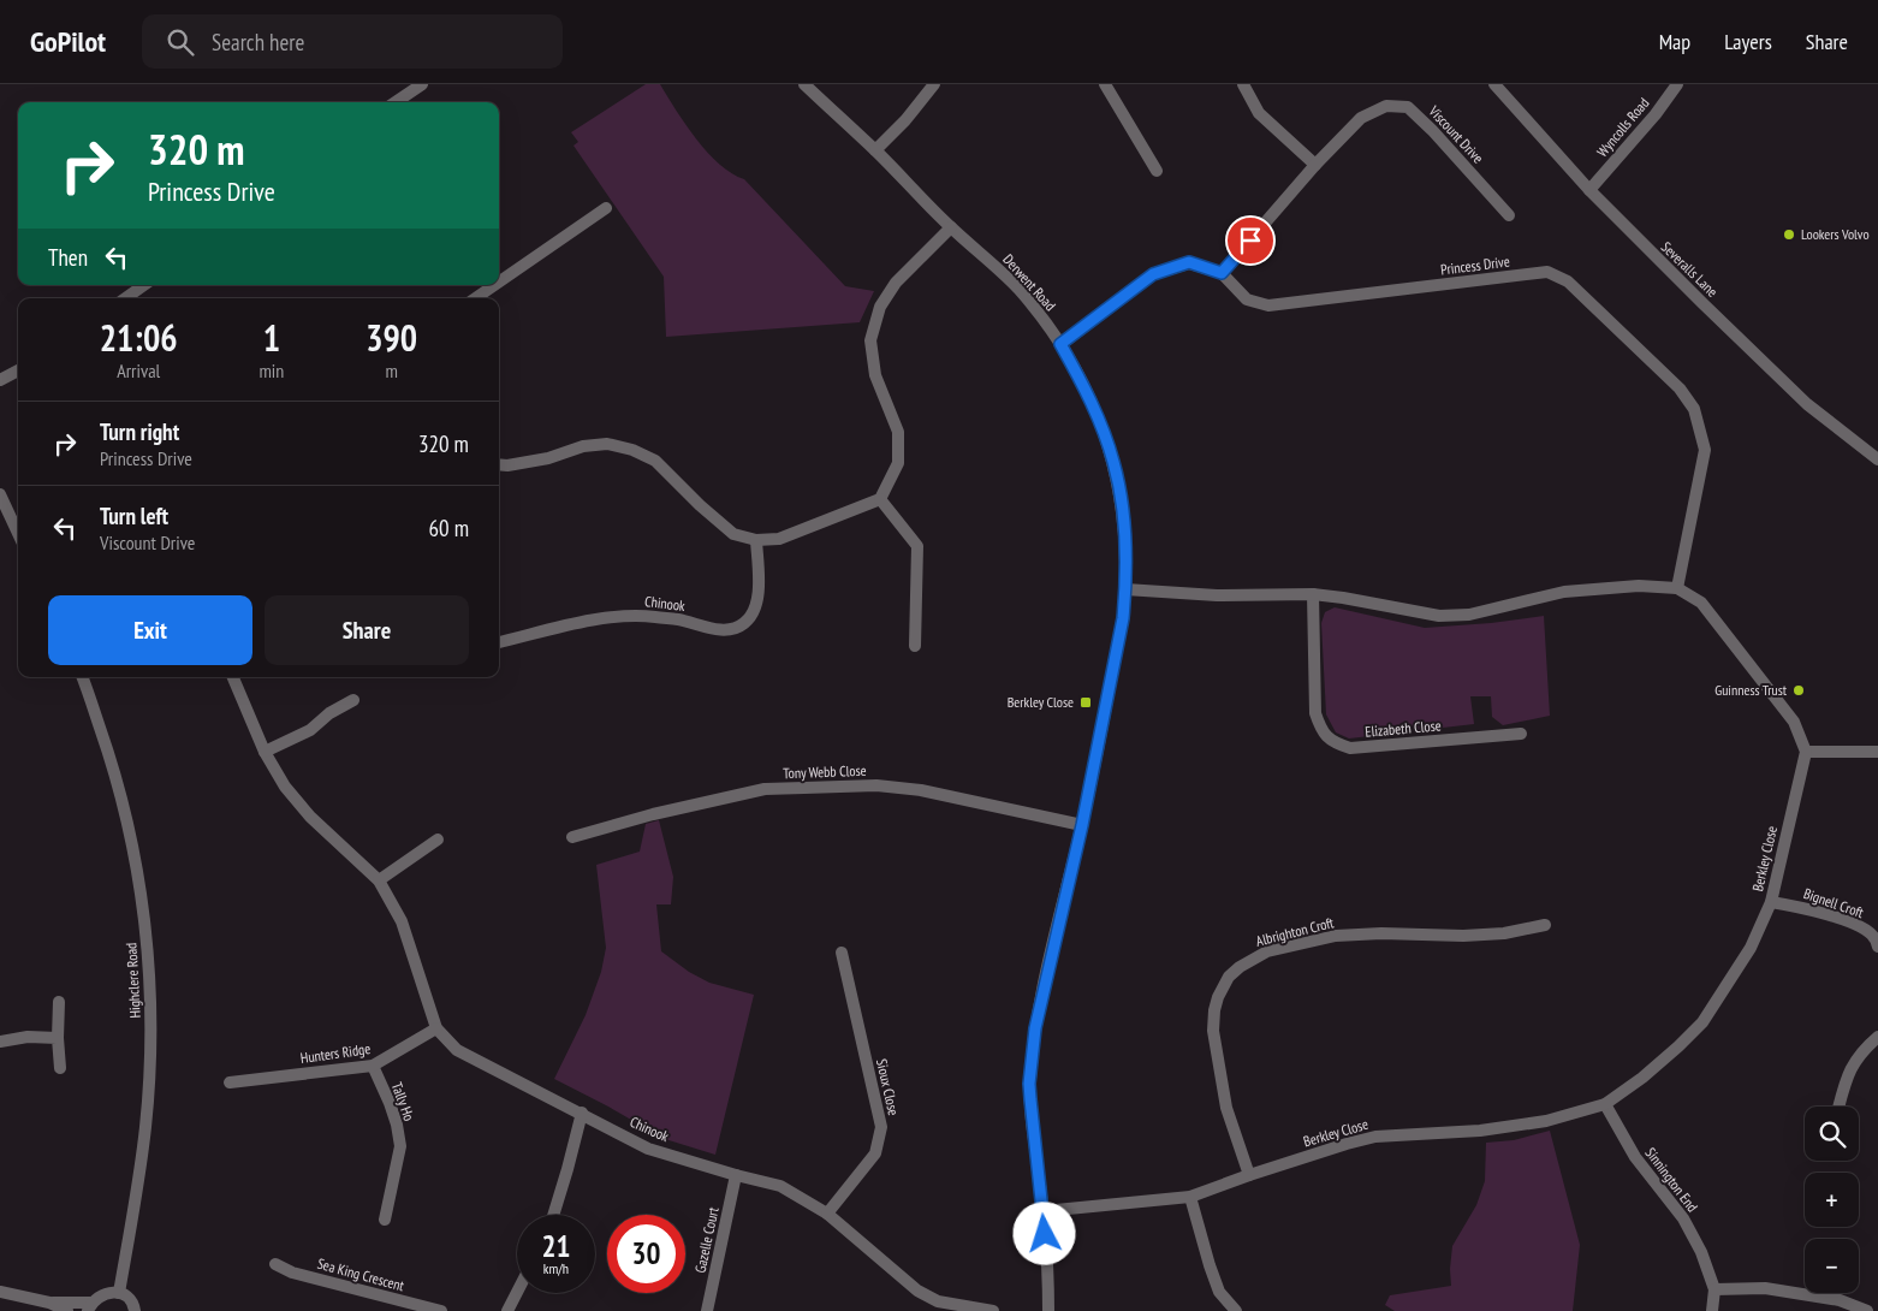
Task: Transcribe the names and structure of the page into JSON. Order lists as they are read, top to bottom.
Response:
{
  "streets": {
    "street": [
      "Wyncolls Road",
      "Viscount Drive",
      "Princess Drive",
      "Severalls Lane",
      "Derwent Road",
      "Chinook",
      "Elizabeth Close",
      "Tony Webb Close",
      "Berkley Close",
      "Bignell Croft",
      "Albrighton Croft",
      "Highclere Road",
      "Hunters Ridge",
      "Sioux Close",
      "Tally Ho",
      "Sinnington End",
      "Gazelle Court",
      "Sea King Crescent"
    ]
  },
  "crossings": [
    ["Wyncolls Road", "Severalls Lane"],
    ["Viscount Drive", "Princess Drive"],
    ["Princess Drive", "Derwent Road"],
    ["Derwent Road", "Tony Webb Close"],
    ["Derwent Road", "Berkley Close"],
    ["Chinook", "Hunters Ridge"],
    ["Chinook", "Sioux Close"],
    ["Chinook", "Gazelle Court"],
    ["Berkley Close", "Bignell Croft"],
    ["Berkley Close", "Albrighton Croft"],
    ["Berkley Close", "Sinnington End"],
    ["Hunters Ridge", "Tally Ho"]
  ],
  "places": {
    "other": ["Lookers Volvo", "Guinness Trust"],
    "transit": ["Berkley Close"]
  },
  "page": {
    "header": "GoPilot",
    "search": "Search here",
    "nav": ["Map", "Layers", "Share"],
    "turn": ["320 m", "Princess Drive"],
    "then": "Then",
    "eta": [
      "21:06",
      "Arrival",
      "1",
      "min",
      "390",
      "m"
    ],
    "list": [
      {
        "name": "Turn right",
        "note": "Princess Drive",
        "value": "320 m"
      },
      {
        "name": "Turn left",
        "note": "Viscount Drive",
        "value": "60 m"
      }
    ],
    "buttons": ["Exit", "Share"],
    "map_buttons": ["+", "−"],
    "speed": "21 km/h",
    "limit": "30"
  }
}
